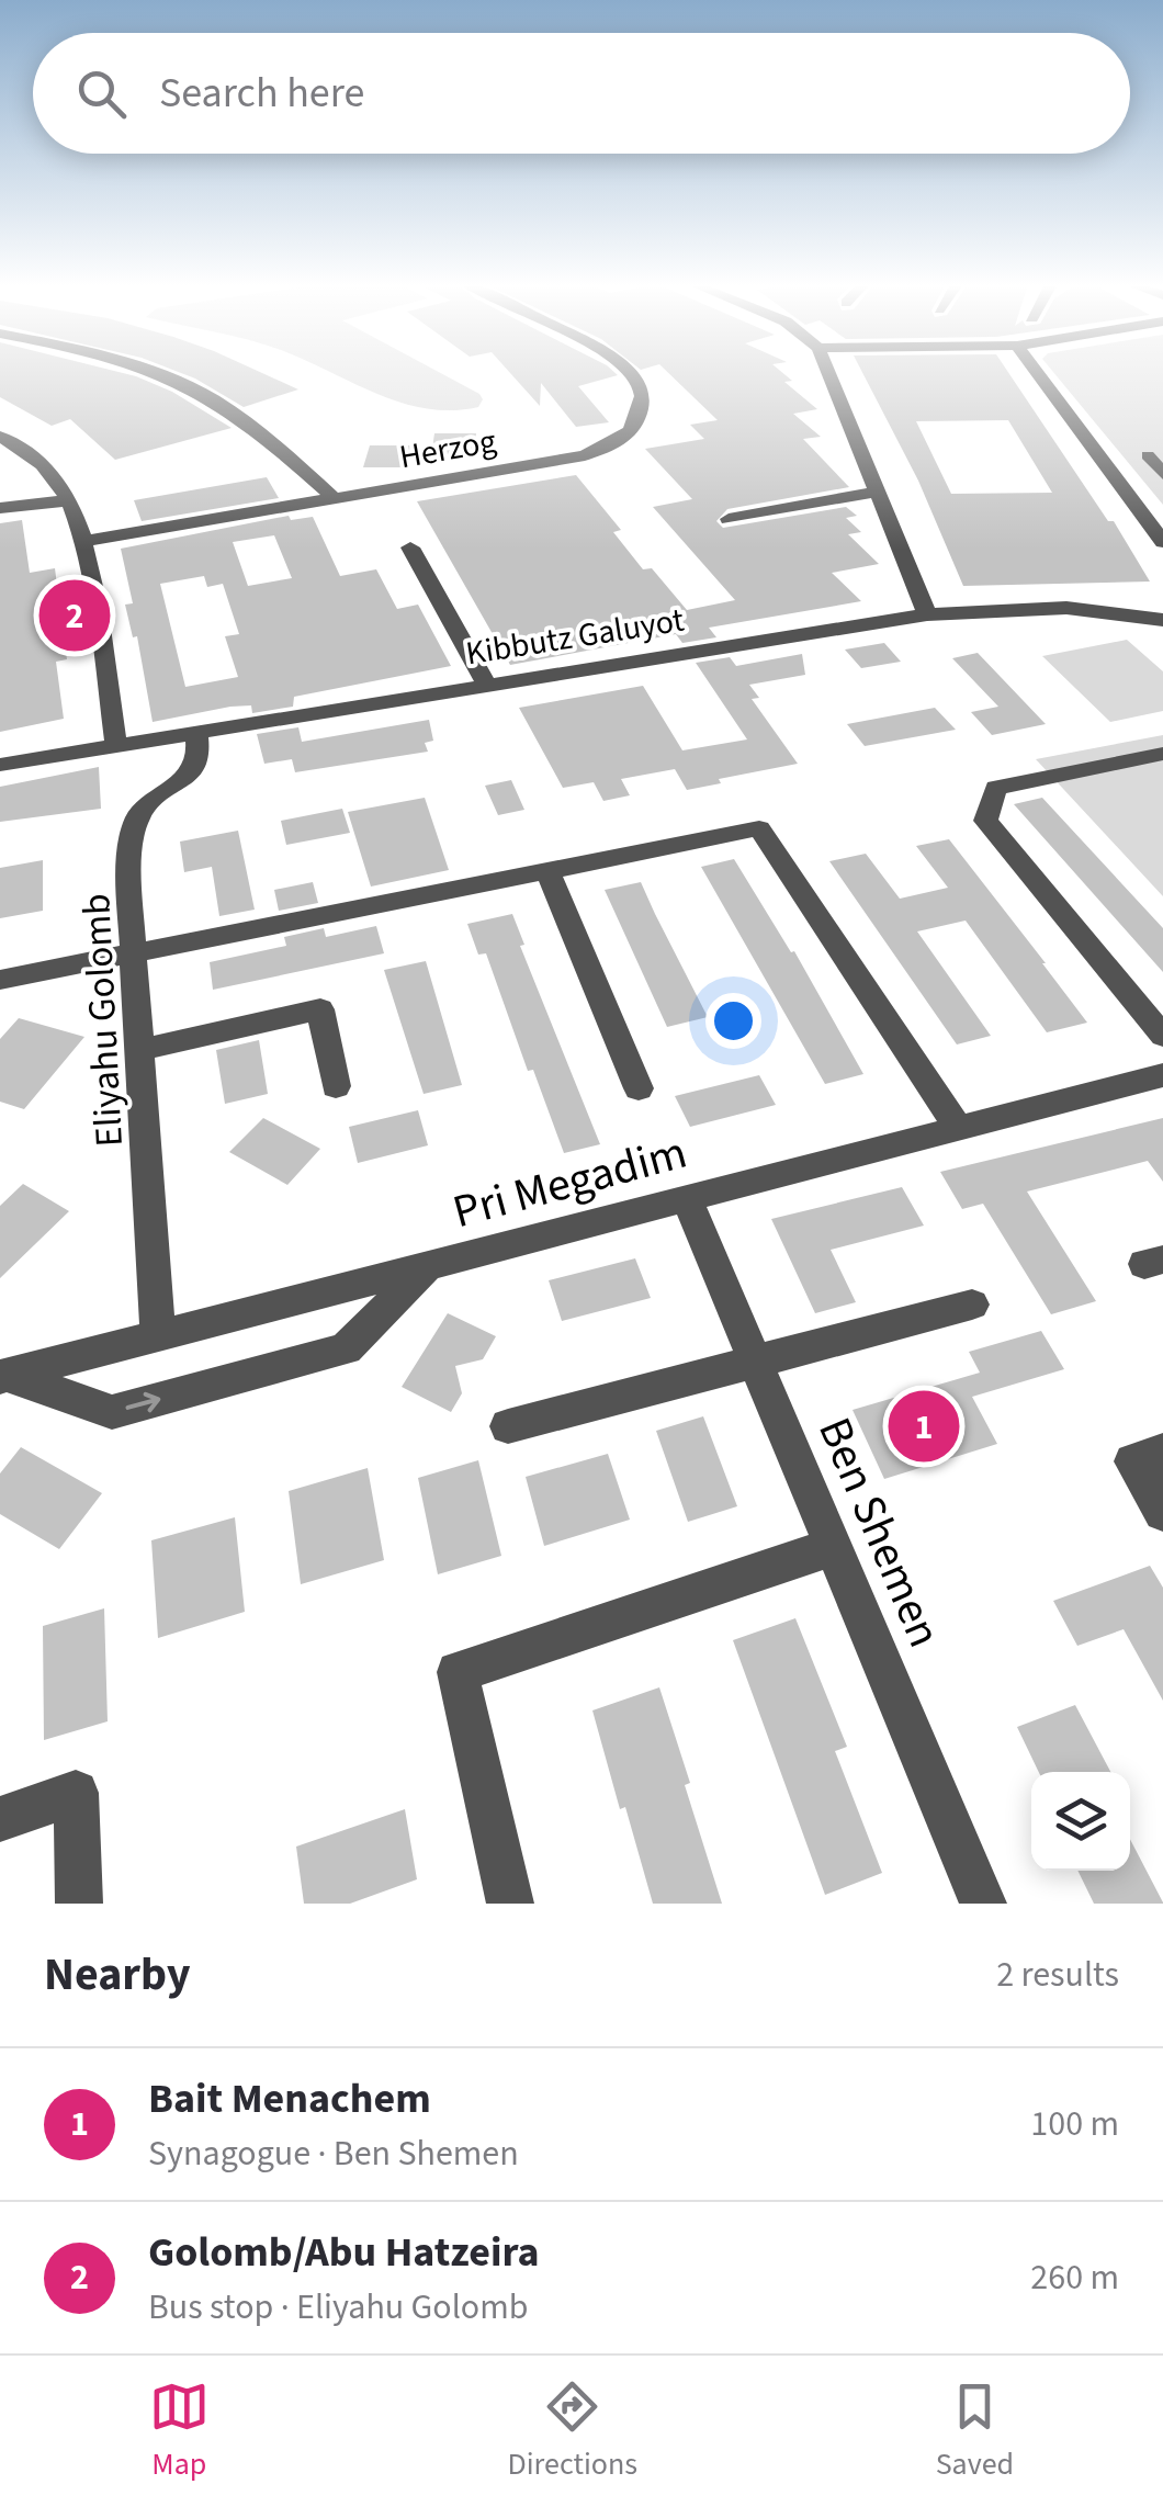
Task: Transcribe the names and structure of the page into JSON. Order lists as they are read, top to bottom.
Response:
{
  "streets": {
    "street": [
      "Herzog",
      "Kibbutz Galuyot",
      "Eliyahu Golomb",
      "Pri Megadim",
      "Ben Shemen"
    ]
  },
  "crossings": [
    ["Kibbutz Galuyot", "Eliyahu Golomb"],
    ["Eliyahu Golomb", "Pri Megadim"],
    ["Pri Megadim", "Ben Shemen"]
  ],
  "page": {
    "search": "Search here",
    "pins": ["2", "1"],
    "heading": ["Nearby", "2 results"],
    "list": [
      {
        "mark": "1",
        "name": "Bait Menachem",
        "note": "Synagogue · Ben Shemen",
        "value": "100 m"
      },
      {
        "mark": "2",
        "name": "Golomb/Abu Hatzeira",
        "note": "Bus stop · Eliyahu Golomb",
        "value": "260 m"
      }
    ],
    "nav": ["Map", "Directions", "Saved"]
  }
}
